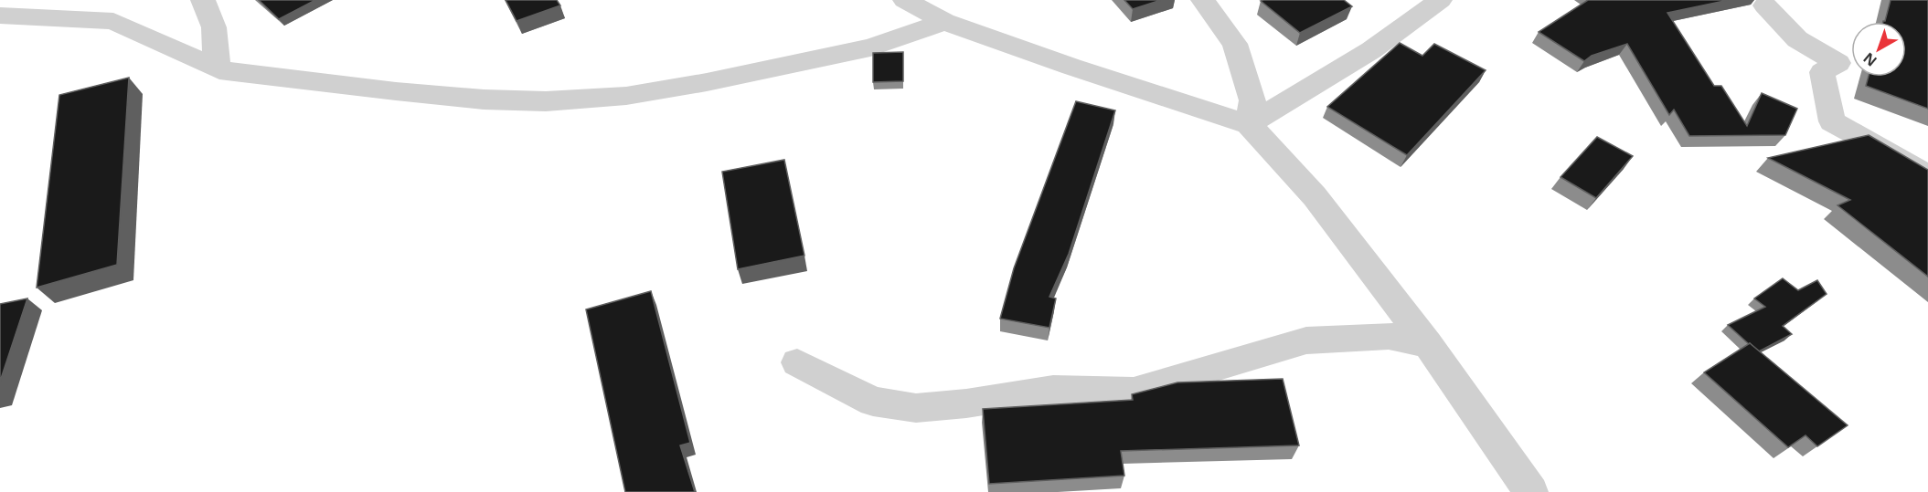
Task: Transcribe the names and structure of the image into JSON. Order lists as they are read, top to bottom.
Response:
{
  "north": "bottom left"
}
